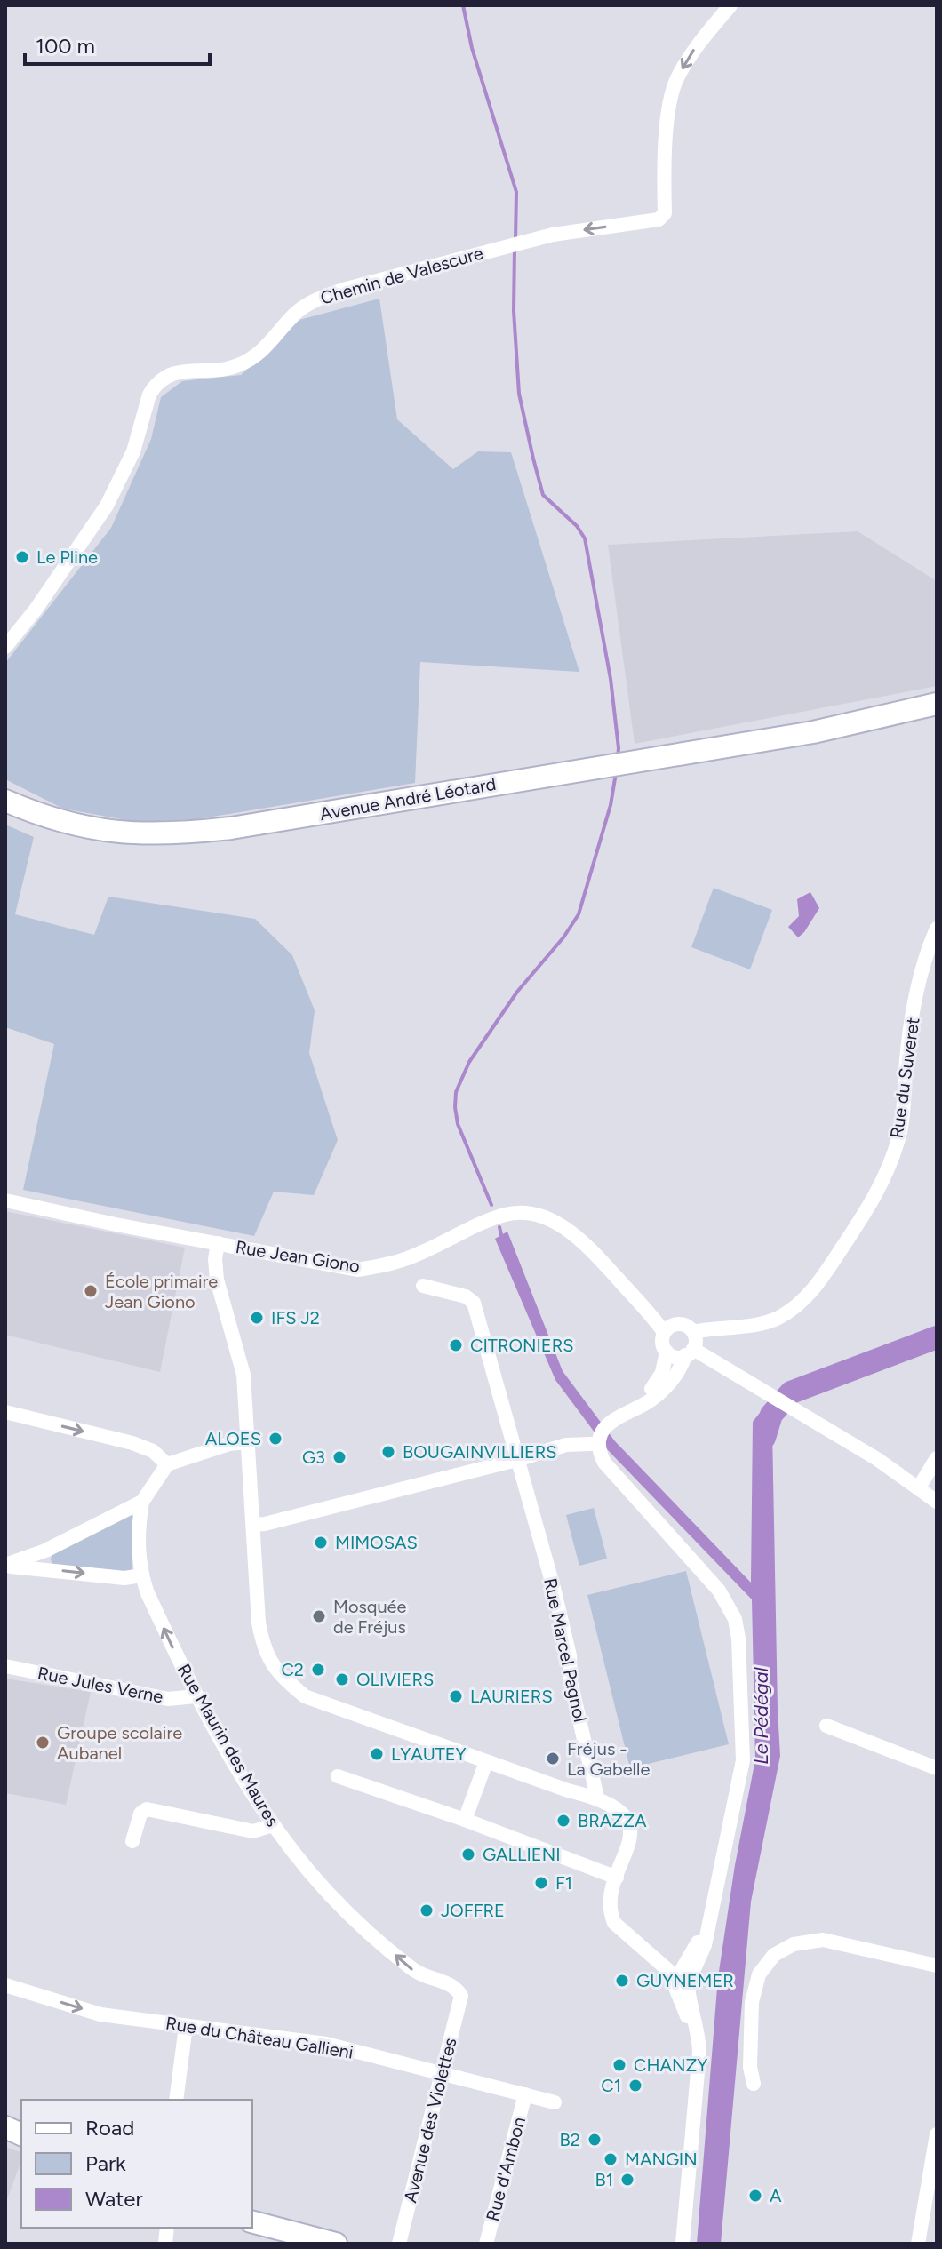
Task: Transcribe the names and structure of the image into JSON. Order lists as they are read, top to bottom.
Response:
{
  "streets": {
    "main road": ["Avenue André Léotard"],
    "street": [
      "Chemin de Valescure",
      "Rue du Suveret",
      "Rue Jean Giono",
      "Rue Marcel Pagnol",
      "Rue Jules Verne",
      "Rue Maurin des Maures",
      "Rue du Château Gallieni",
      "Avenue des Violettes",
      "Rue d'Ambon"
    ]
  },
  "crossings": [
    ["Rue du Suveret", "Rue Jean Giono"],
    ["Rue Jules Verne", "Rue Maurin des Maures"],
    ["Rue Maurin des Maures", "Avenue des Violettes"],
    ["Rue du Château Gallieni", "Avenue des Violettes"],
    ["Rue du Château Gallieni", "Rue d'Ambon"]
  ],
  "one_way": ["Chemin de Valescure", "Rue Maurin des Maures"],
  "water": ["Le Pédégal"],
  "places": [
    "Le Pline",
    "École primaire Jean Giono",
    "IFS J2",
    "CITRONIERS",
    "ALOES",
    "BOUGAINVILLIERS",
    "G3",
    "MIMOSAS",
    "Mosquée de Fréjus",
    "C2",
    "OLIVIERS",
    "LAURIERS",
    "Groupe scolaire Aubanel",
    "LYAUTEY",
    "Fréjus - La Gabelle",
    "BRAZZA",
    "GALLIENI",
    "F1",
    "JOFFRE",
    "GUYNEMER",
    "CHANZY",
    "C1",
    "B2",
    "MANGIN",
    "B1",
    "A"
  ],
  "legend": ["Road", "Park", "Water"],
  "scale_bar": "100 m"
}
